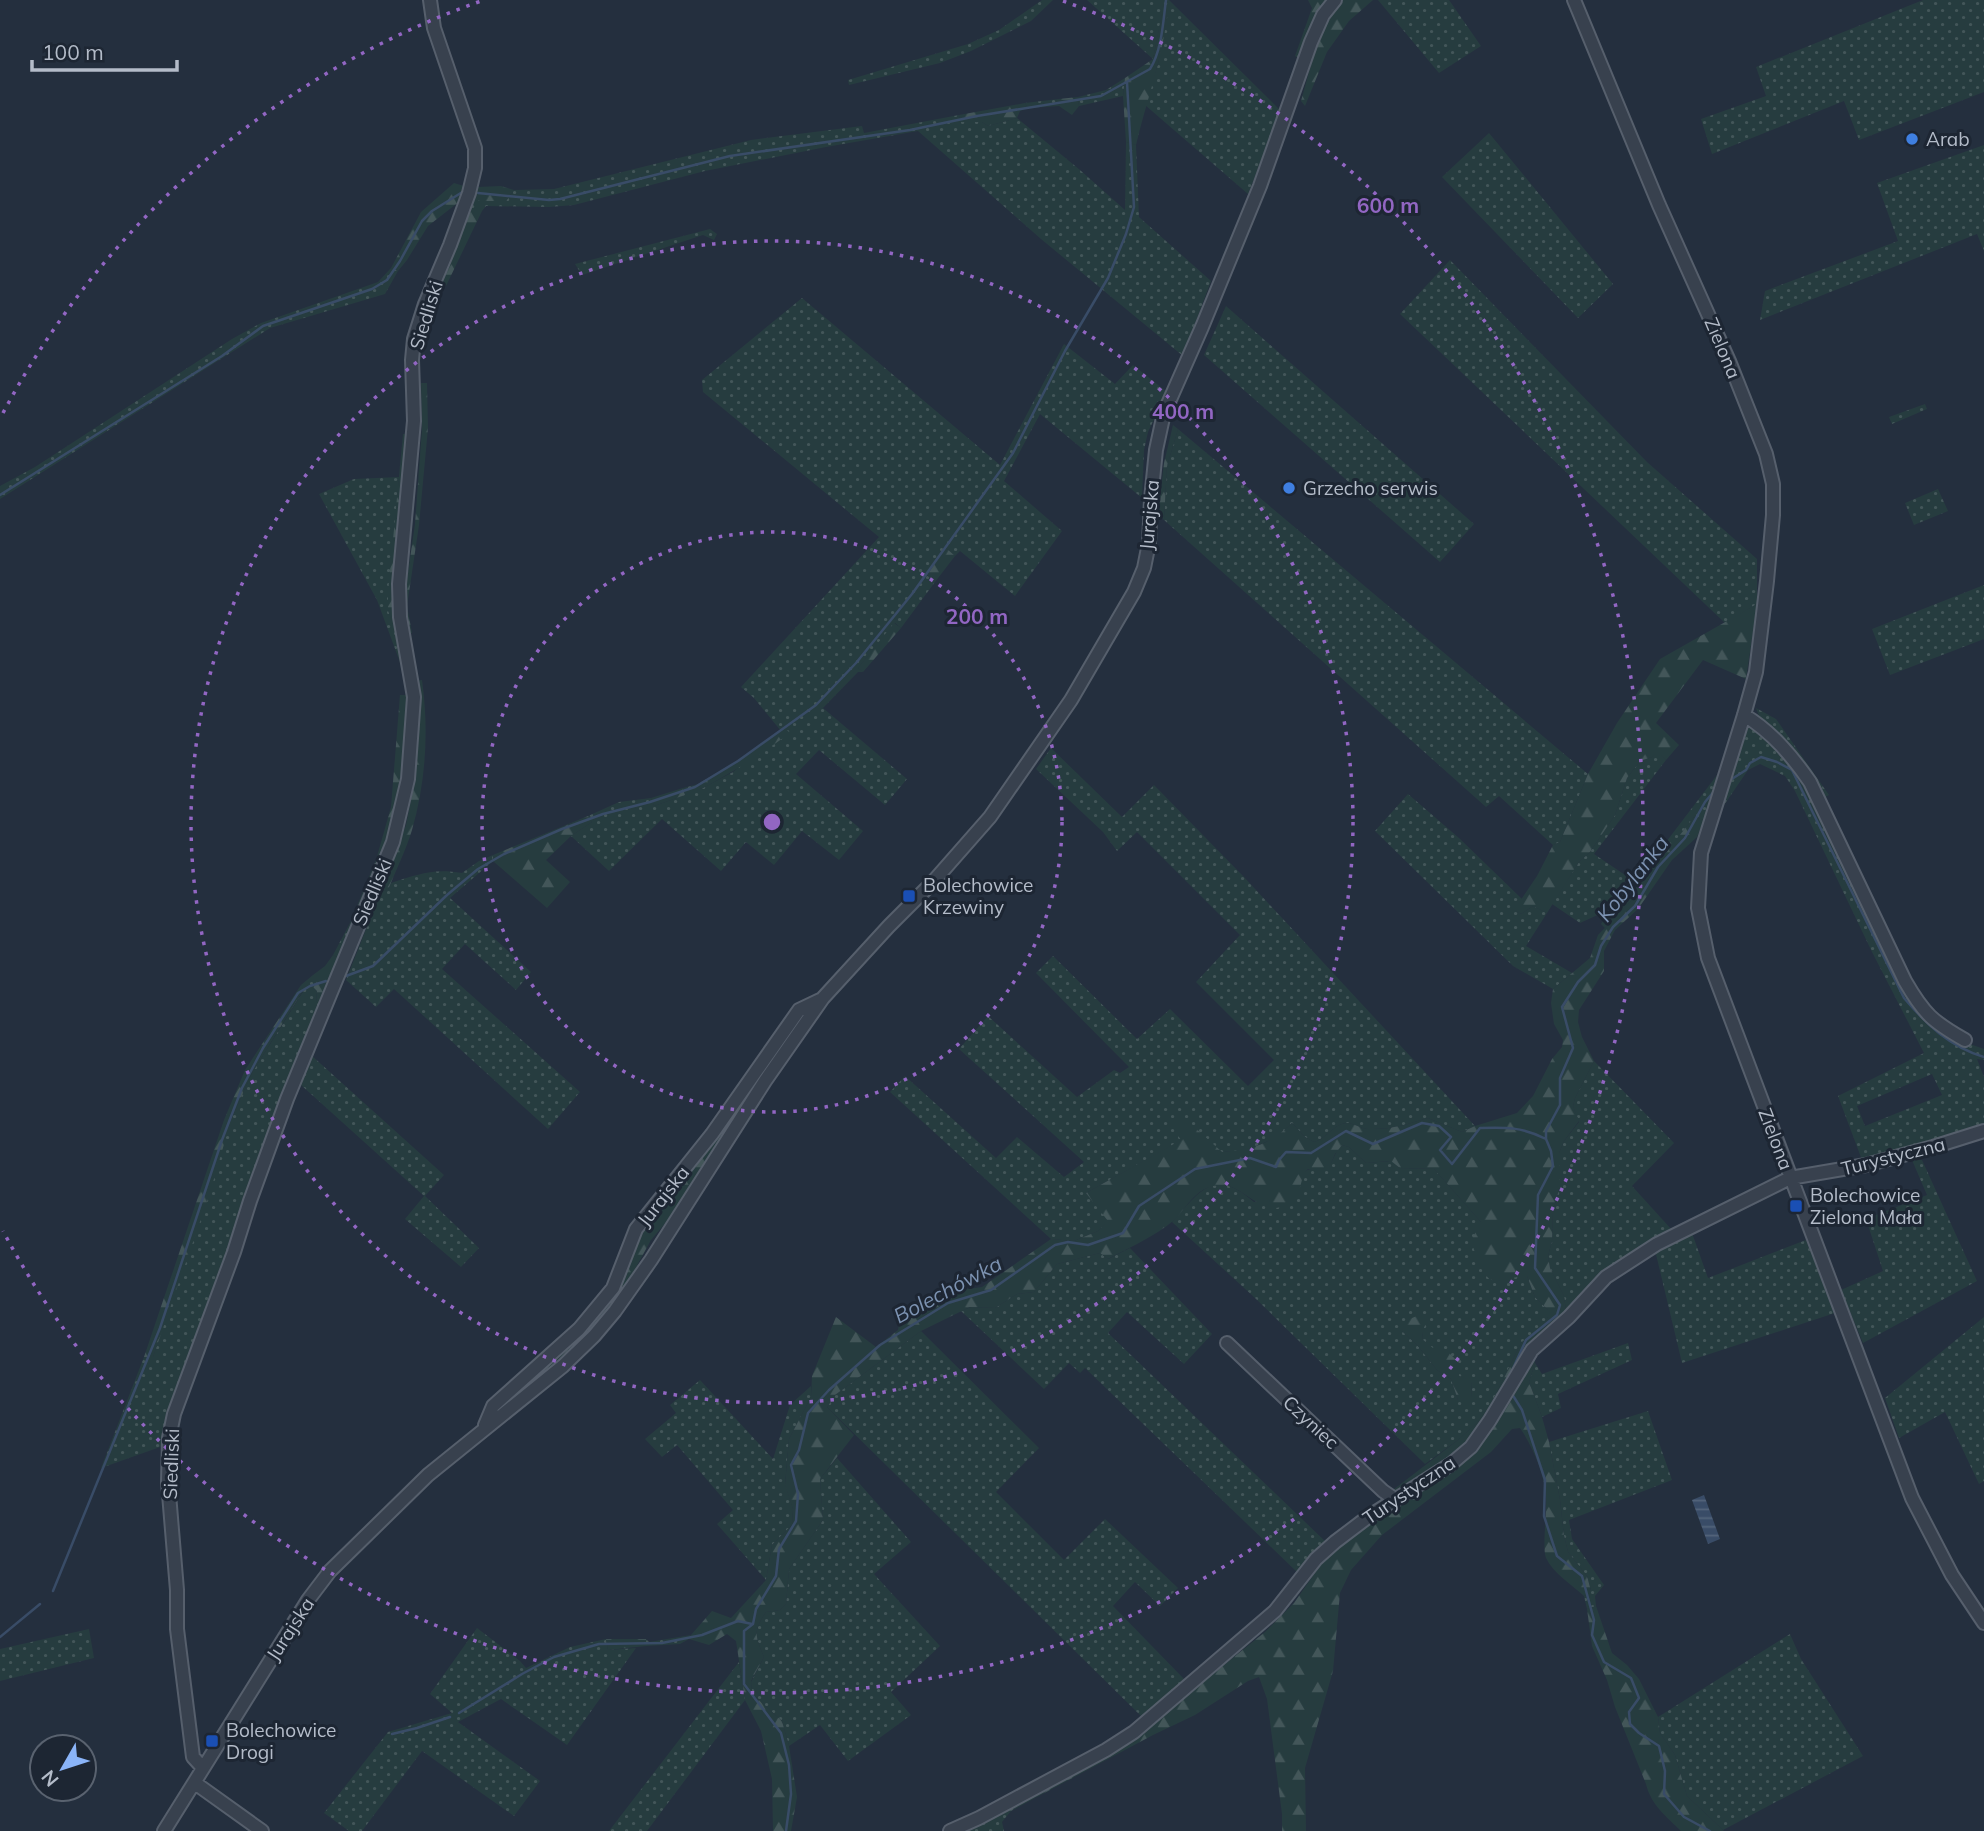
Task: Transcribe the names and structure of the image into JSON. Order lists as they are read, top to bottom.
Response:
{
  "streets": {
    "street": [
      "Siedliski",
      "Zielona",
      "Jurajska",
      "Turystyczna",
      "Czyniec"
    ]
  },
  "crossings": [
    ["Siedliski", "Jurajska"],
    ["Zielona", "Turystyczna"],
    ["Turystyczna", "Czyniec"]
  ],
  "water": ["Kobylanka", "Bolechówka"],
  "places": {
    "other": ["Arab", "Grzecho serwis"],
    "transit": ["Bolechowice Krzewiny", "Bolechowice Zielona Mała", "Bolechowice Drogi"]
  },
  "scale_bar": "100 m",
  "north": "bottom left",
  "rings": ["600 m", "400 m", "200 m"]
}
